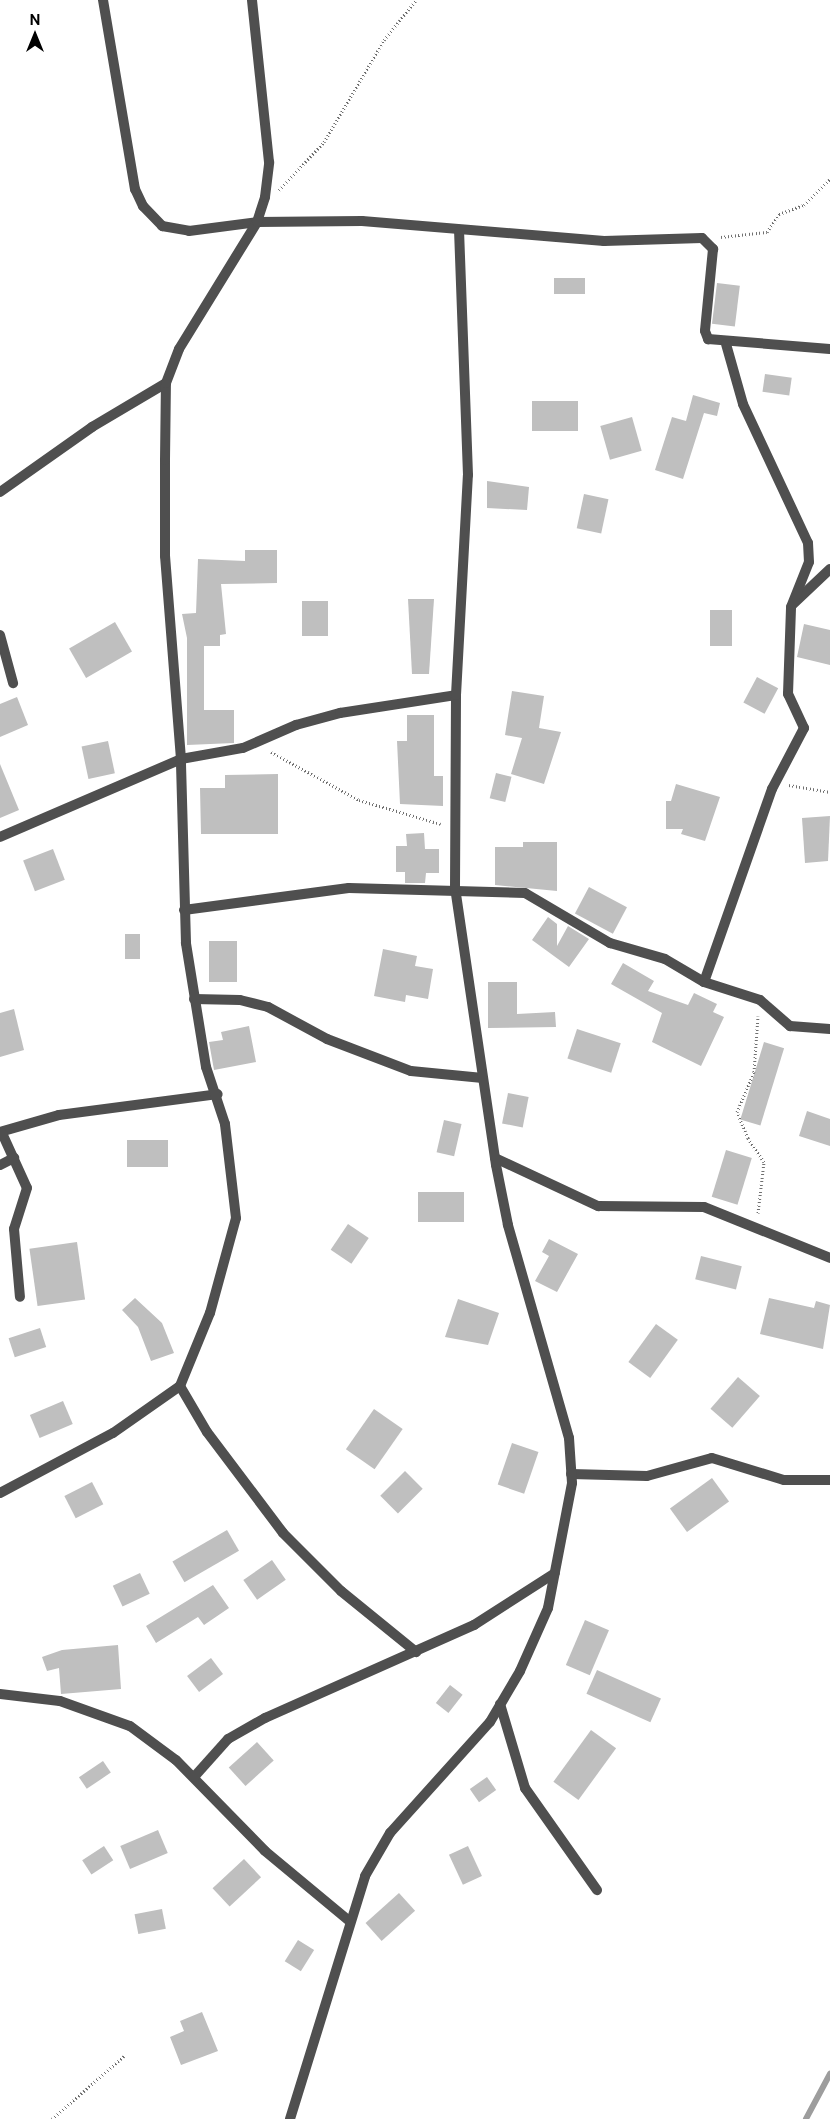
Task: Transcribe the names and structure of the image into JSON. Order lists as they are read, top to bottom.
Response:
{
  "north": "top"
}
